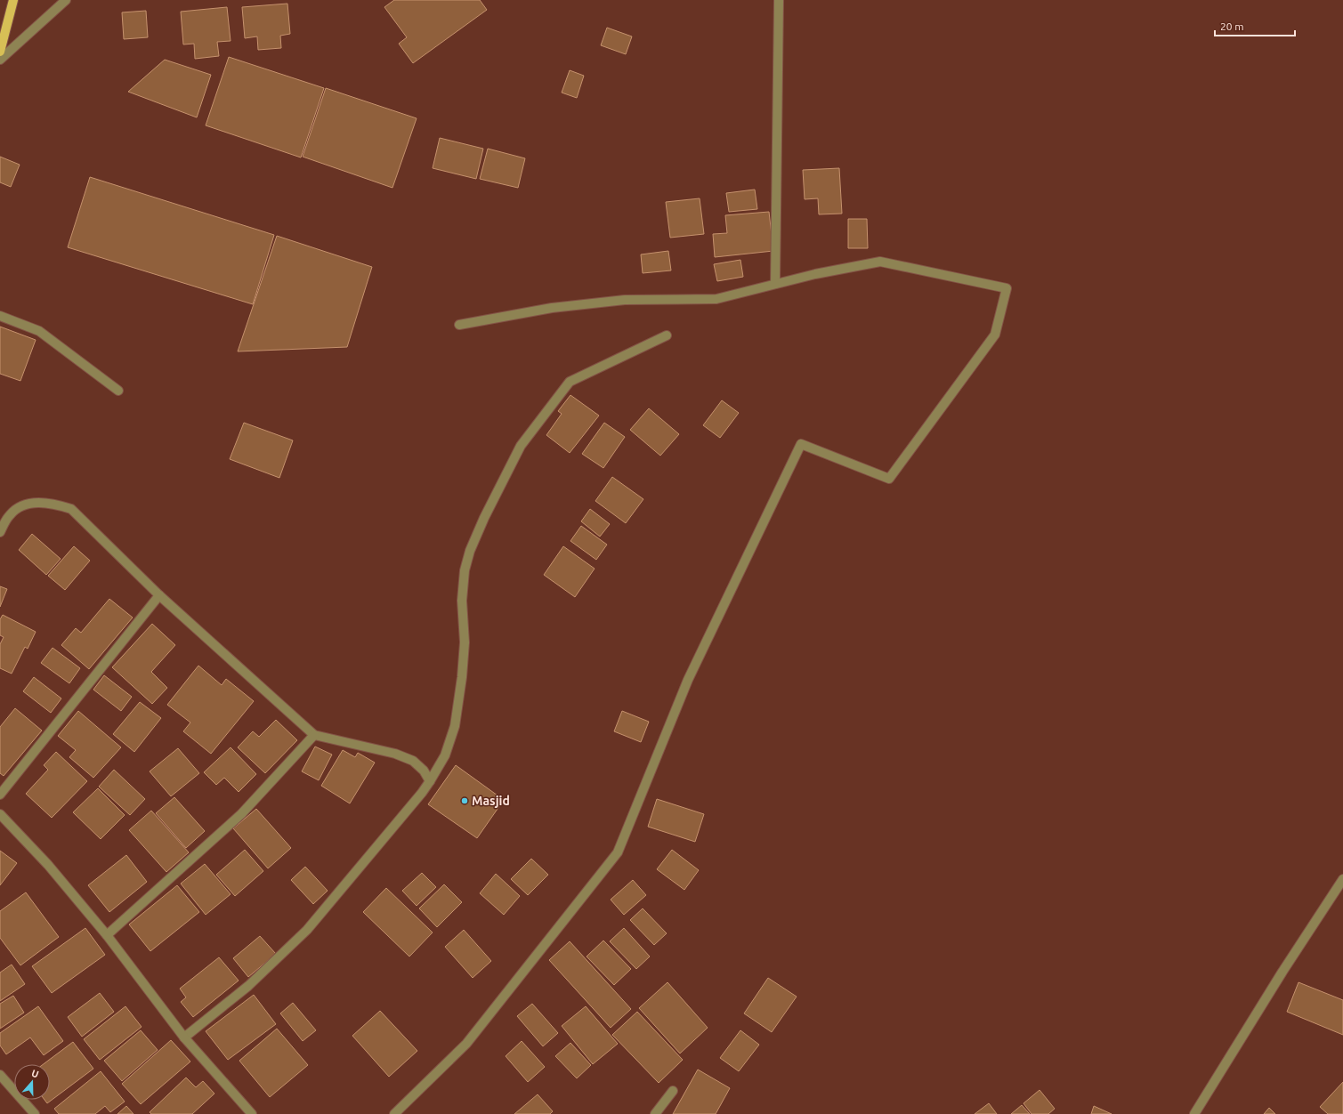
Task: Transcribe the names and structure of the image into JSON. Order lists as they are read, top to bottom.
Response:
{
  "places": ["Masjid"],
  "scale_bar": "20 m",
  "north": "top"
}
